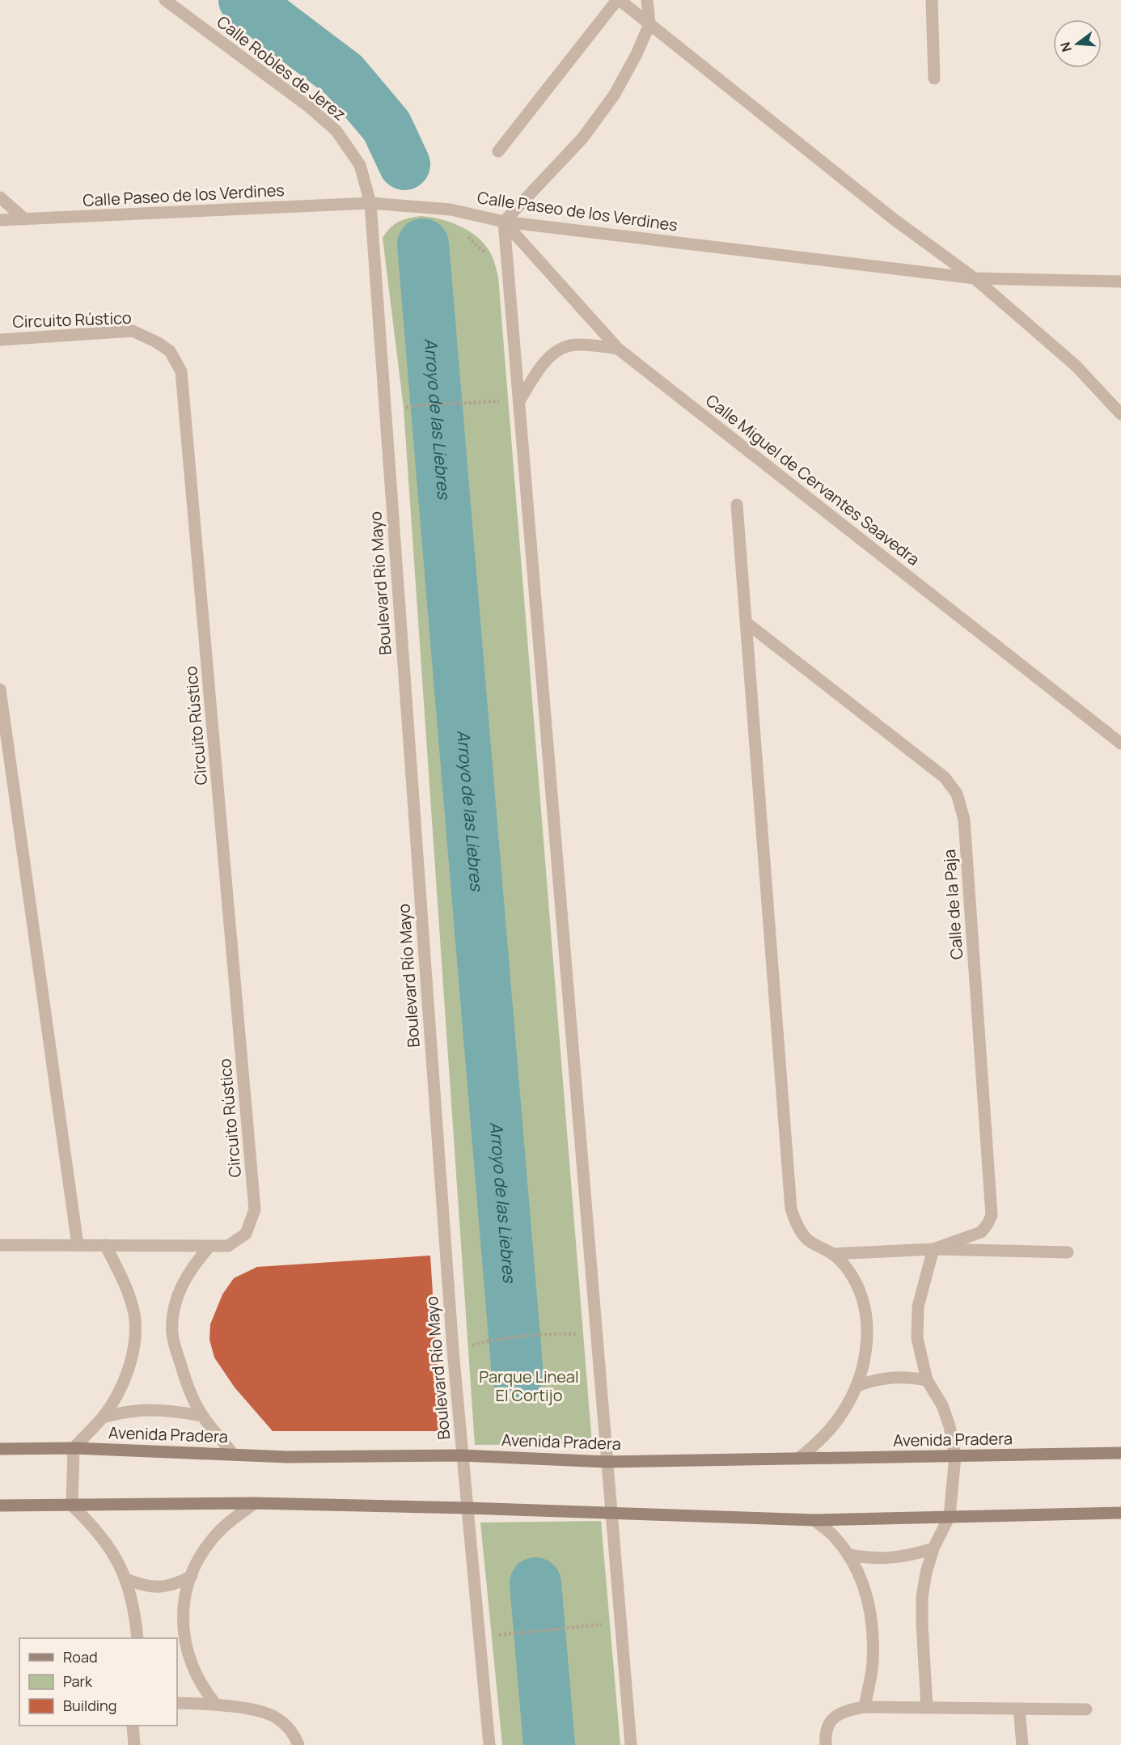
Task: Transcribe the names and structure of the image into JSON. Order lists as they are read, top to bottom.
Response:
{
  "streets": {
    "street": [
      "Calle Robles de Jerez",
      "Calle Paseo de los Verdines",
      "Circuito Rústico",
      "Calle Miguel de Cervantes Saavedra",
      "Boulevard Río Mayo",
      "Calle de la Paja",
      "Avenida Pradera"
    ]
  },
  "crossings": [
    ["Calle Robles de Jerez", "Calle Paseo de los Verdines"],
    ["Calle Robles de Jerez", "Boulevard Río Mayo"],
    ["Calle Paseo de los Verdines", "Calle Miguel de Cervantes Saavedra"],
    ["Calle Paseo de los Verdines", "Boulevard Río Mayo"],
    ["Boulevard Río Mayo", "Avenida Pradera"]
  ],
  "water": ["Arroyo de las Liebres"],
  "parks": ["Parque Lineal El Cortijo"],
  "legend": ["Road", "Park", "Building"],
  "north": "left"
}
